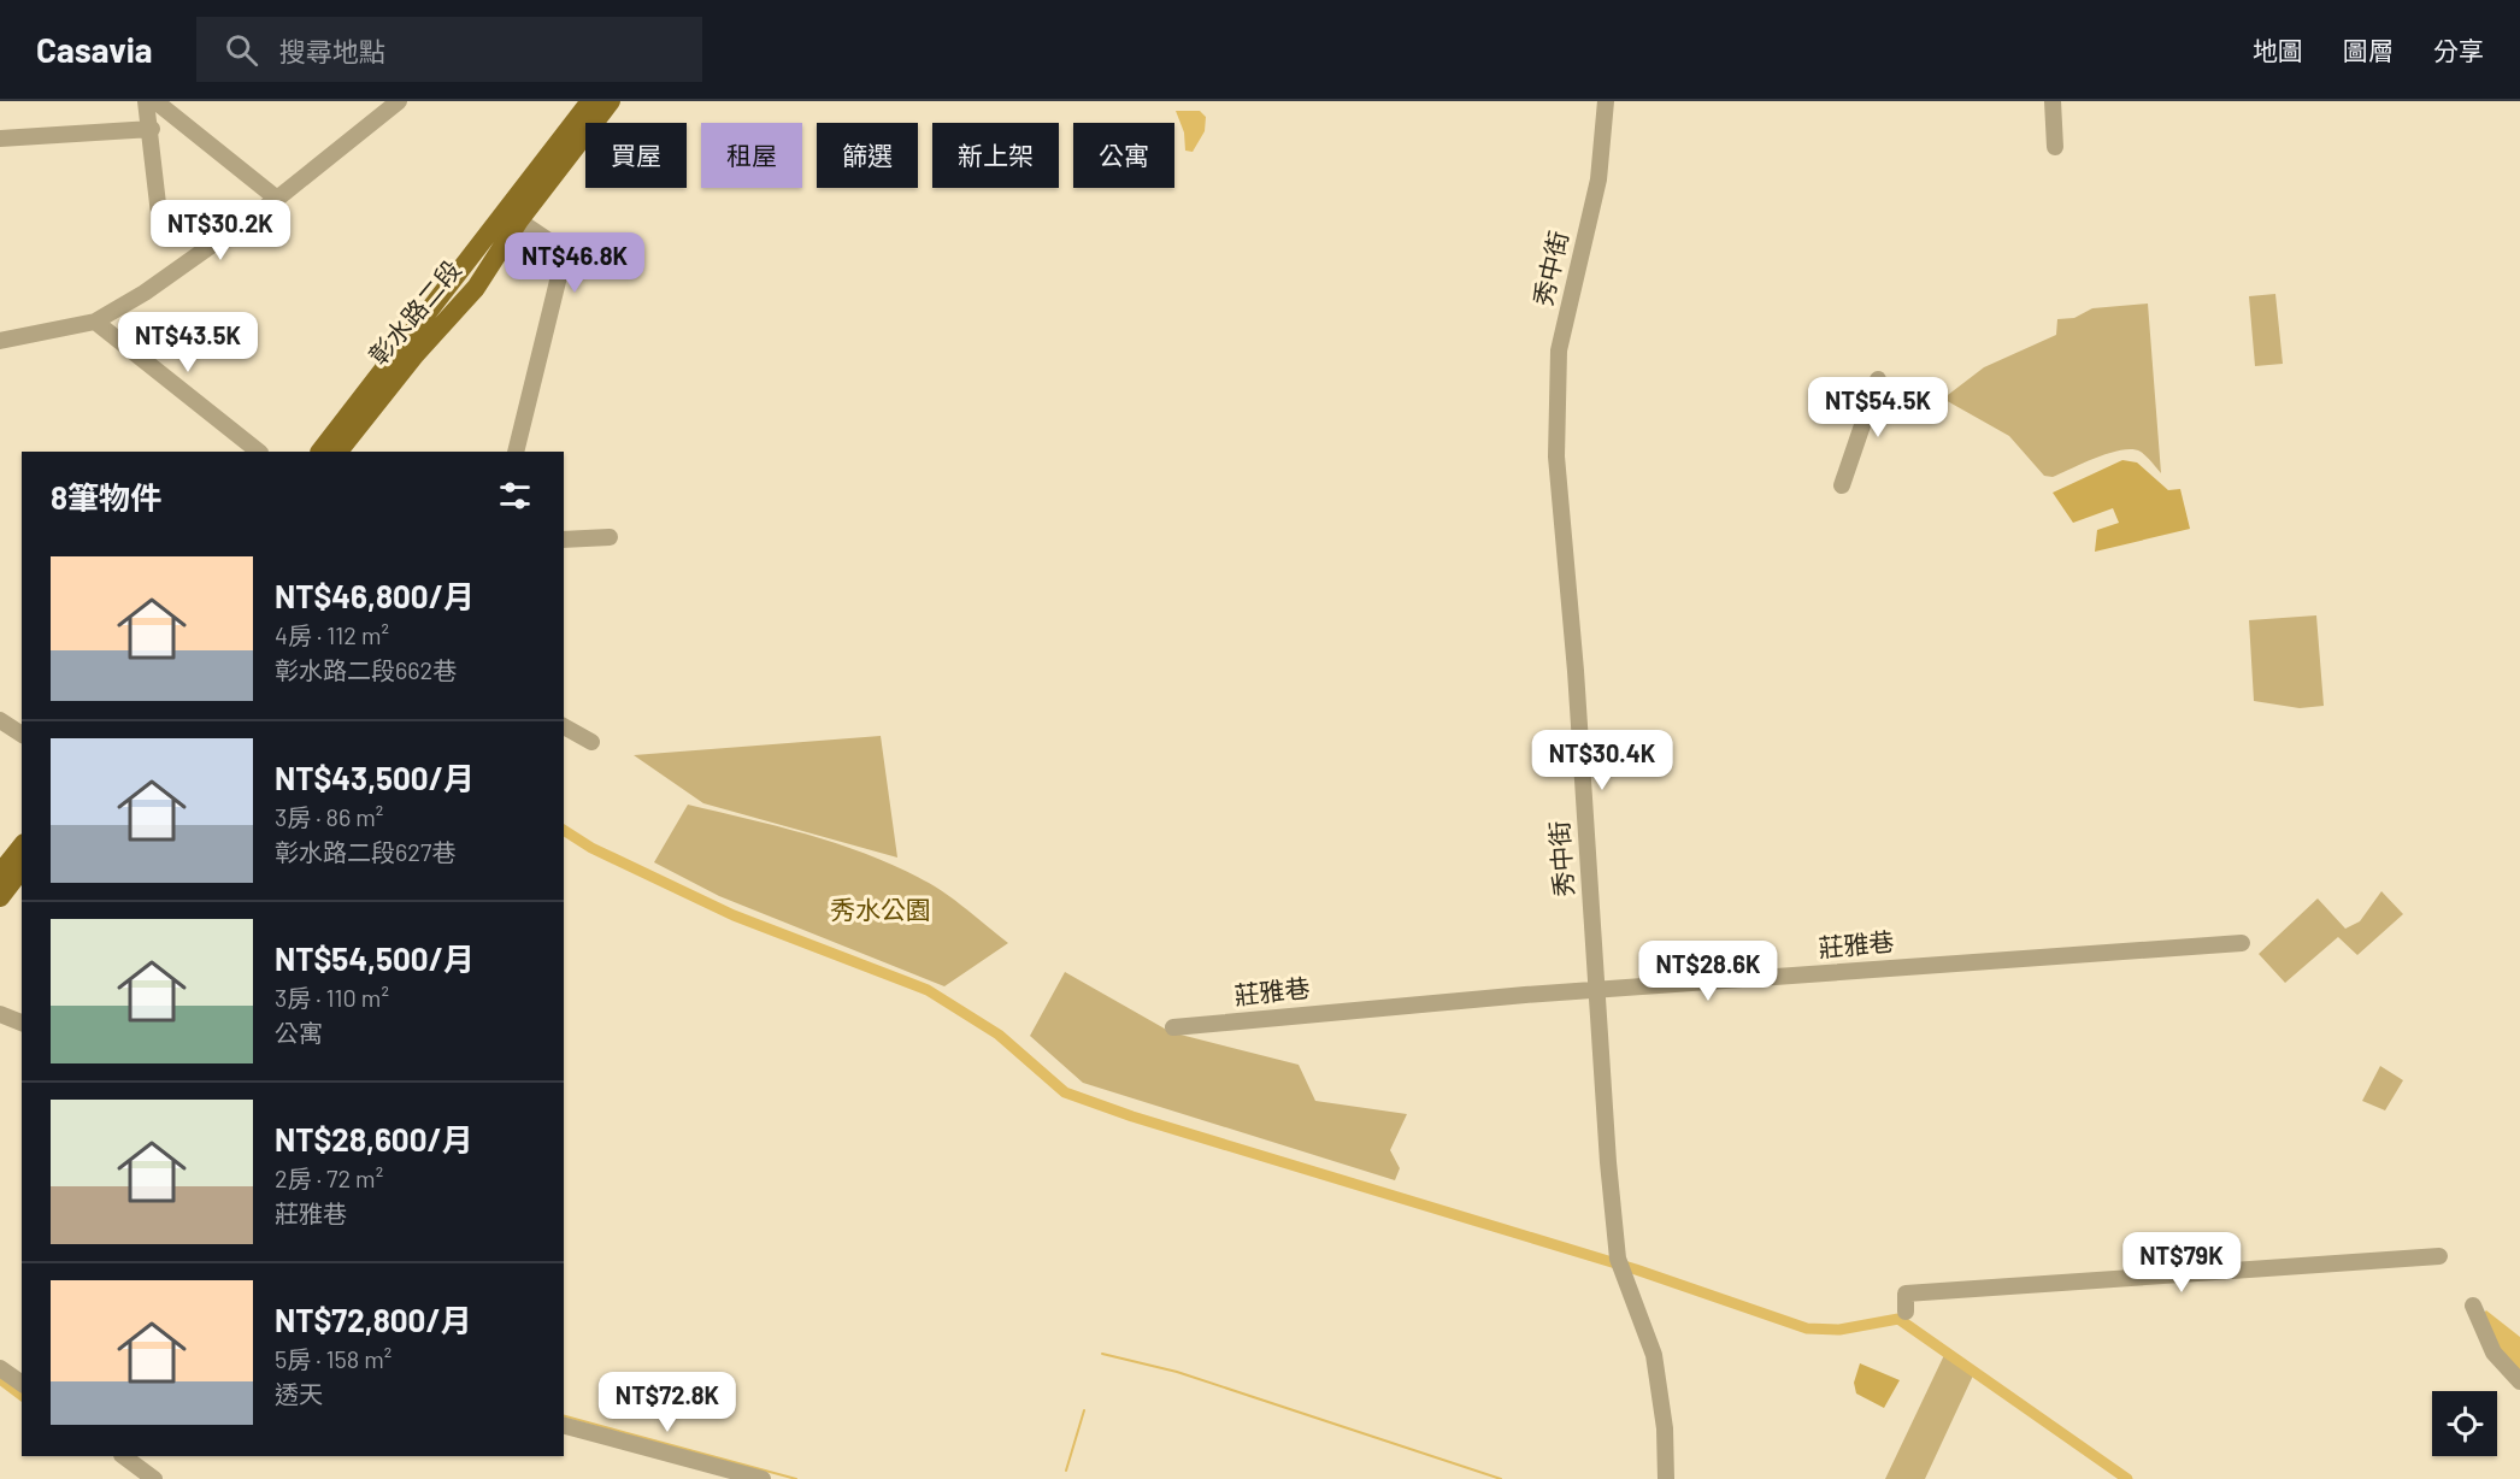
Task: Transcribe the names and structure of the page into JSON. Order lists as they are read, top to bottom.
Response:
{
  "streets": {
    "main road": ["彰水路二段"],
    "street": ["秀中街", "莊雅巷"]
  },
  "crossings": [
    ["秀中街", "莊雅巷"]
  ],
  "parks": ["秀水公園"],
  "page": {
    "header": "Casavia",
    "search": "搜尋地點",
    "nav": ["地圖", "圖層", "分享"],
    "chip": [
      "買屋",
      "租屋",
      "篩選",
      "新上架",
      "公寓"
    ],
    "price": [
      "NT$30.2K",
      "NT$46.8K",
      "NT$43.5K",
      "NT$54.5K",
      "NT$30.4K",
      "NT$28.6K",
      "NT$79K",
      "NT$72.8K"
    ],
    "heading": "8筆物件",
    "list": [
      {
        "name": "NT$46,800/月",
        "note": "4房 · 112 m² · 彰水路二段662巷"
      },
      {
        "name": "NT$43,500/月",
        "note": "3房 · 86 m² · 彰水路二段627巷"
      },
      {
        "name": "NT$54,500/月",
        "note": "3房 · 110 m² · 公寓"
      },
      {
        "name": "NT$28,600/月",
        "note": "2房 · 72 m² · 莊雅巷"
      },
      {
        "name": "NT$72,800/月",
        "note": "5房 · 158 m² · 透天"
      }
    ]
  }
}
